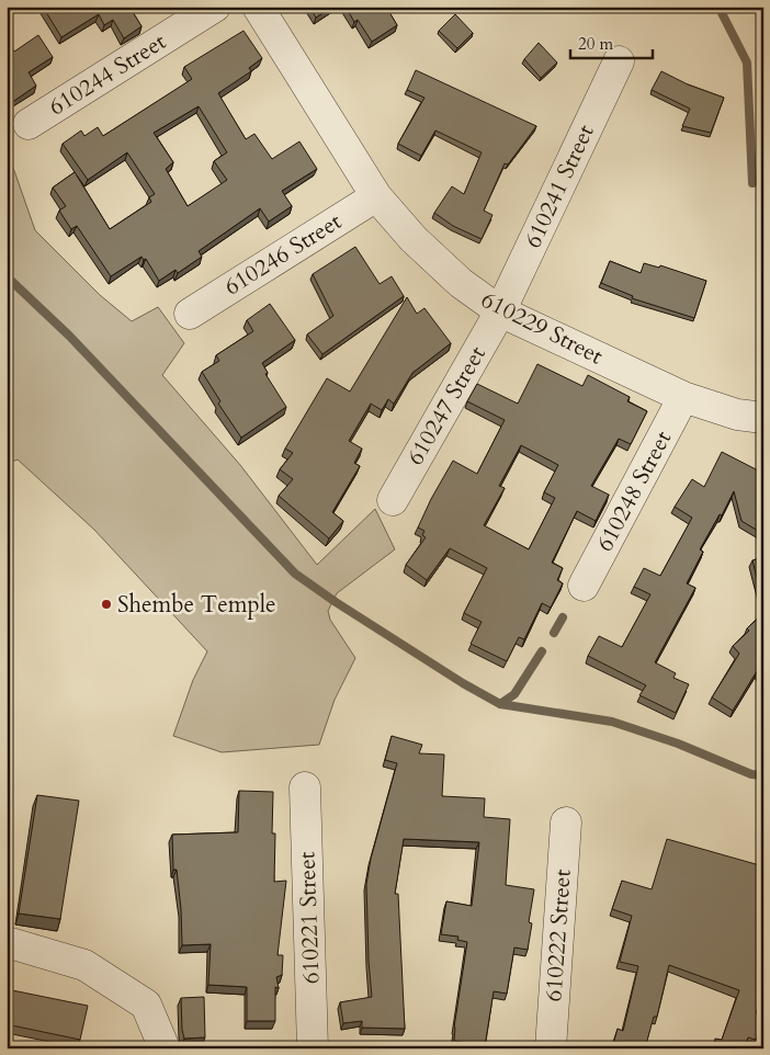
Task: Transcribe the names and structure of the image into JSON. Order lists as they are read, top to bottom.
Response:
{
  "streets": {
    "street": [
      "610244 Street",
      "610241 Street",
      "610246 Street",
      "610229 Street",
      "610247 Street",
      "610248 Street",
      "610221 Street",
      "610222 Street"
    ]
  },
  "crossings": [
    ["610241 Street", "610229 Street"],
    ["610241 Street", "610247 Street"],
    ["610246 Street", "610229 Street"],
    ["610229 Street", "610247 Street"],
    ["610229 Street", "610248 Street"]
  ],
  "places": ["Shembe Temple"],
  "scale_bar": "20 m"
}
